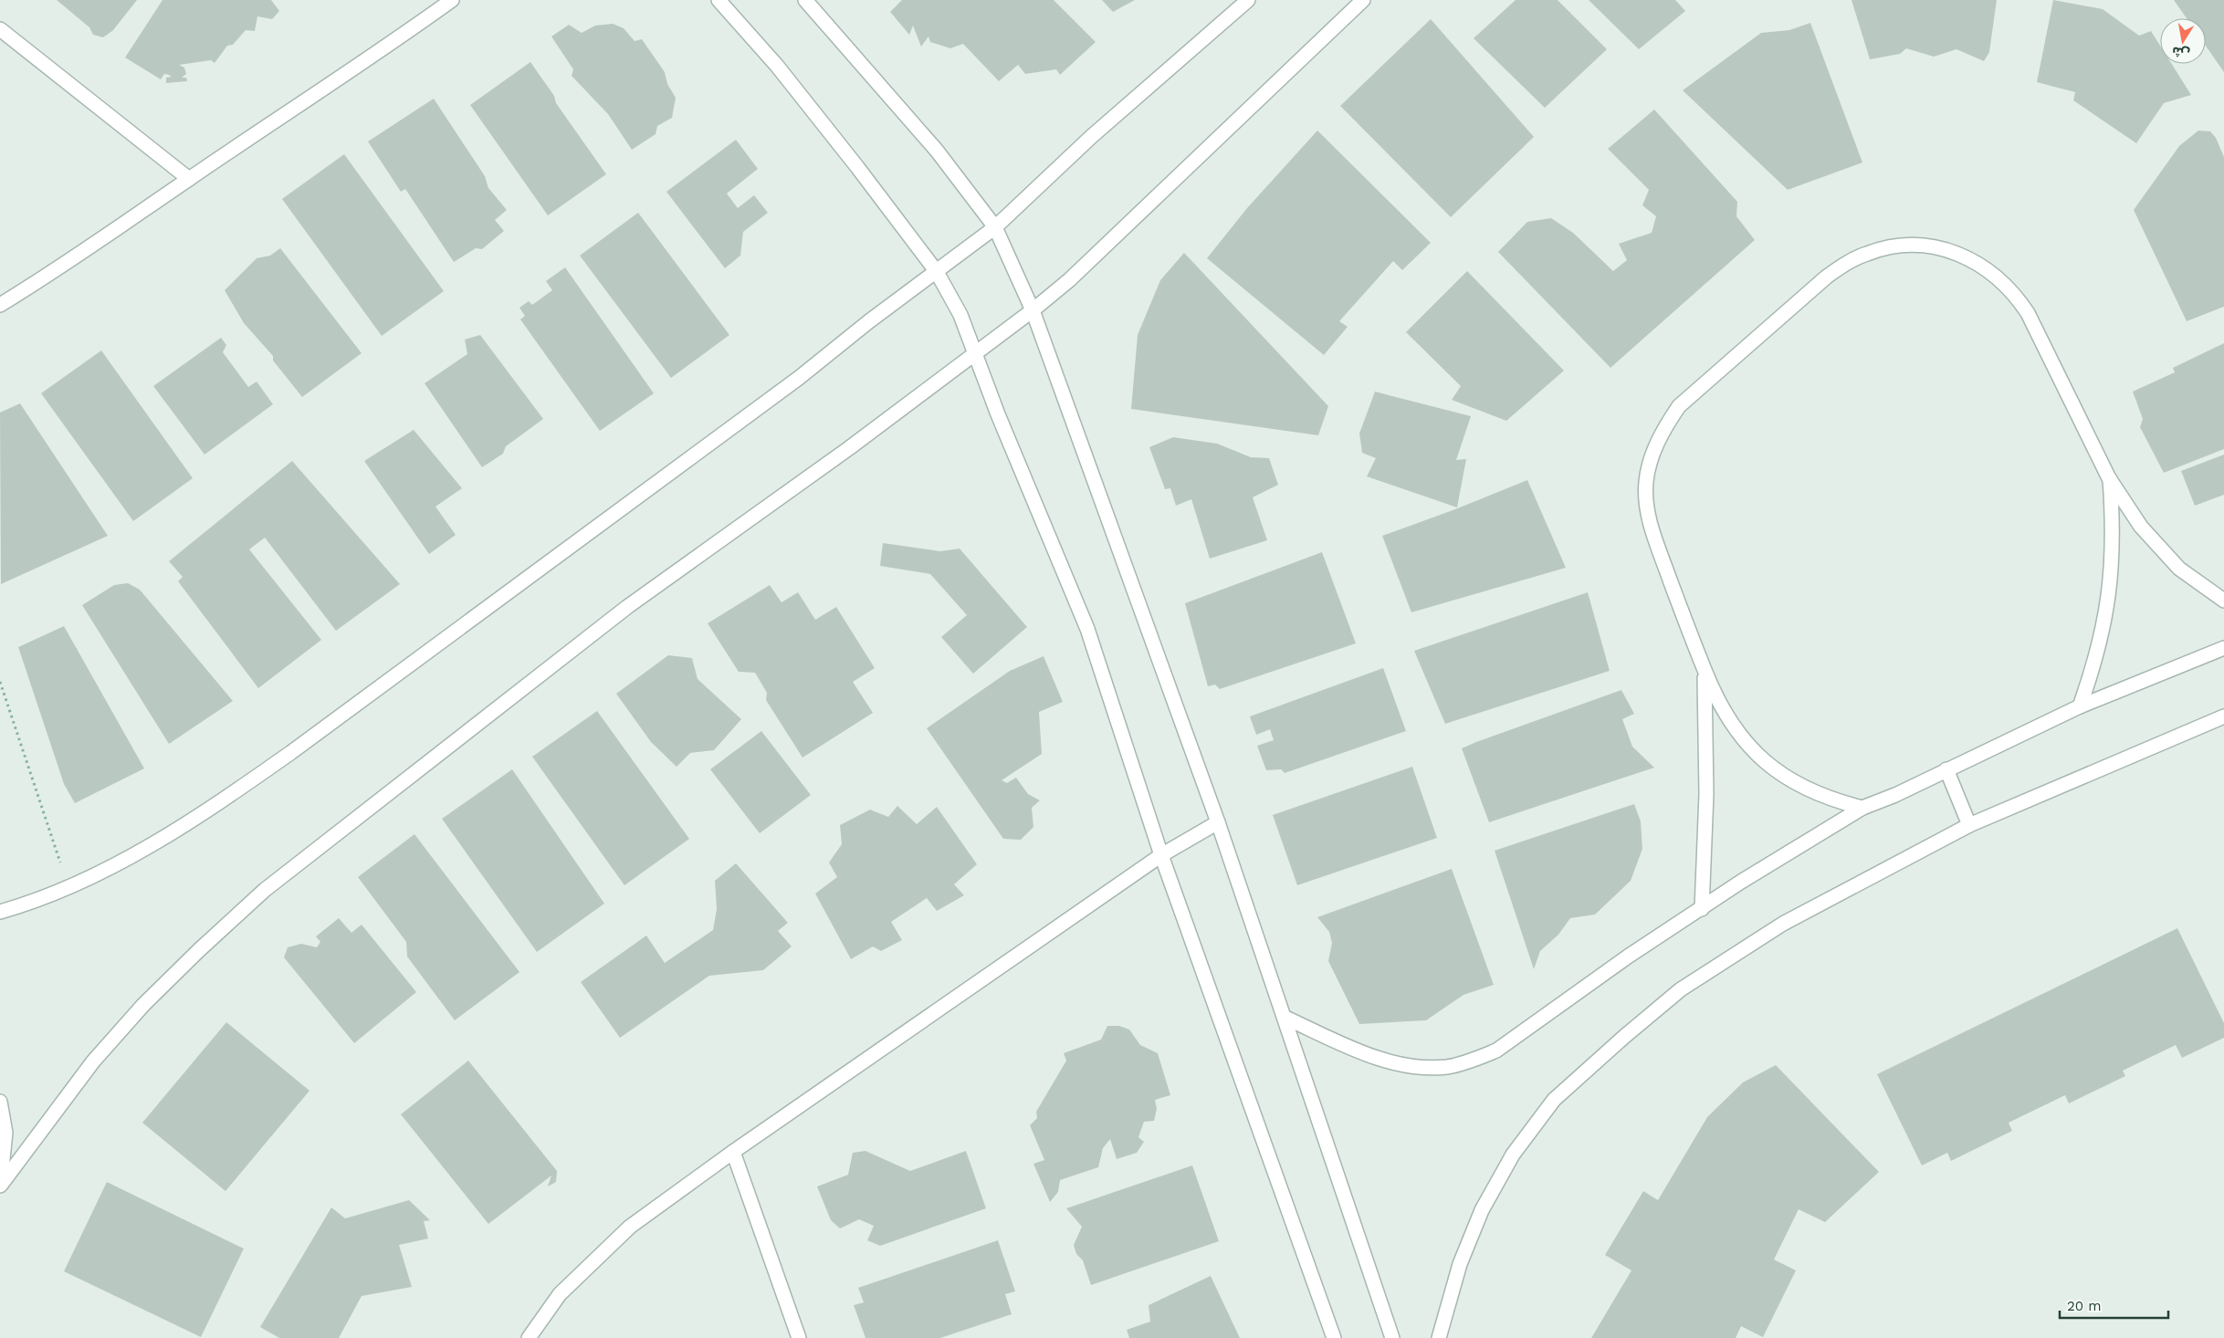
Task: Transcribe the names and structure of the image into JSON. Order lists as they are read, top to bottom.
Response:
{
  "scale_bar": "20 m",
  "north": "bottom"
}
